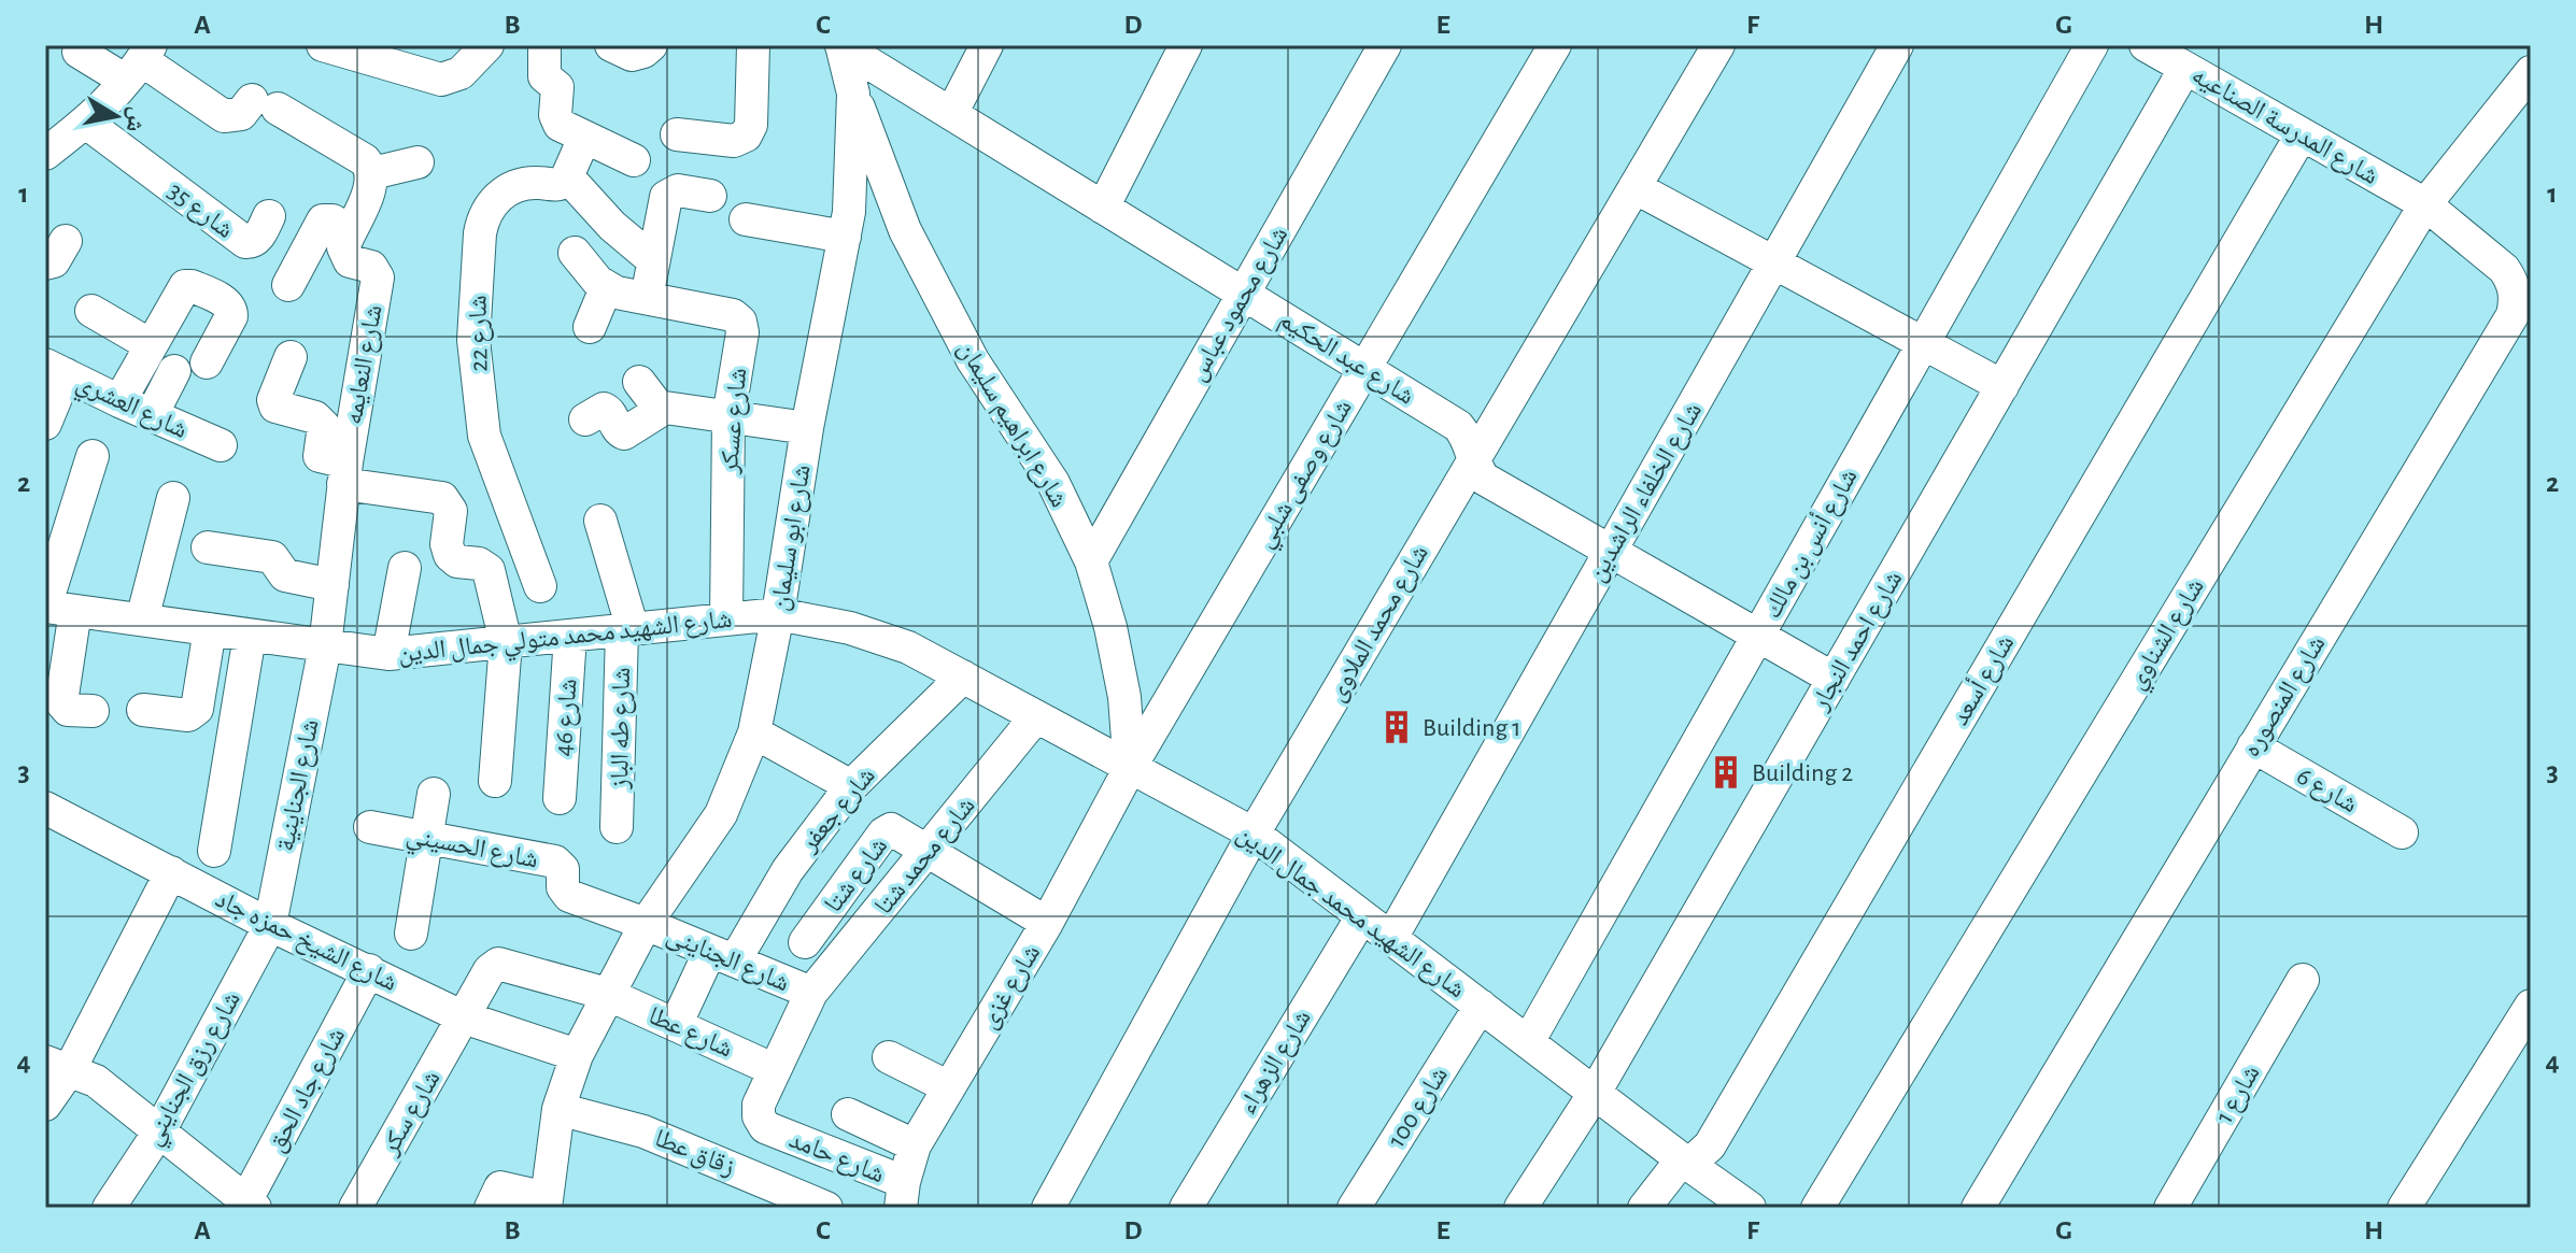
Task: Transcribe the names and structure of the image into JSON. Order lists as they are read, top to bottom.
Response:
{
  "streets": {
    "street": [
      "شارع المدرسة الصناعيه",
      "شارع 35",
      "شارع محمود عباس",
      "شارع 22",
      "شارع عبد الحكيم",
      "شارع النعايمه",
      "شارع العشري",
      "شارع عسكر",
      "شارع ابراهيم سليمان",
      "شارع وصفى شلبي",
      "شارع الخلفاء الراشدين",
      "شارع ابو سليمان",
      "شارع أنس بن مالك",
      "شارع محمد الملاوى",
      "شارع الشناوي",
      "شارع الشهيد محمد متولي جمال الدين",
      "شارع احمد النجار",
      "شارع أسعد",
      "شارع المنصوره",
      "شارع 46",
      "شارع طه الباز",
      "شارع الجناينية",
      "شارع 6",
      "شارع جعفر",
      "شارع الحسيني",
      "شارع محمد شتا",
      "شارع شتا",
      "شارع الشهيد محمد جمال الدين",
      "شارع الشيخ حمزه جاد",
      "شارع الجناينى",
      "شارع غزى",
      "شارع عطا",
      "شارع الزهراء",
      "شارع رزق الجنايني",
      "شارع جاد الحق",
      "شارع 1",
      "شارع 100",
      "شارع سكر",
      "زقاق عطا",
      "شارع حامد"
    ]
  },
  "crossings": [
    ["شارع المدرسة الصناعيه", "شارع الشناوي"],
    ["شارع المدرسة الصناعيه", "شارع احمد النجار"],
    ["شارع المدرسة الصناعيه", "شارع أسعد"],
    ["شارع المدرسة الصناعيه", "شارع المنصوره"],
    ["شارع محمود عباس", "شارع عبد الحكيم"],
    ["شارع محمود عباس", "شارع ابراهيم سليمان"],
    ["شارع عبد الحكيم", "شارع وصفى شلبي"],
    ["شارع عبد الحكيم", "شارع الخلفاء الراشدين"],
    ["شارع عبد الحكيم", "شارع ابو سليمان"],
    ["شارع عبد الحكيم", "شارع أنس بن مالك"],
    ["شارع عبد الحكيم", "شارع محمد الملاوى"],
    ["شارع عبد الحكيم", "شارع احمد النجار"],
    ["شارع النعايمه", "شارع الشهيد محمد متولي جمال الدين"],
    ["شارع النعايمه", "شارع الجناينية"],
    ["شارع عسكر", "شارع الشهيد محمد متولي جمال الدين"],
    ["شارع ابراهيم سليمان", "شارع وصفى شلبي"],
    ["شارع ابراهيم سليمان", "شارع ابو سليمان"],
    ["شارع ابراهيم سليمان", "شارع الشهيد محمد جمال الدين"],
    ["شارع ابراهيم سليمان", "شارع غزى"],
    ["شارع وصفى شلبي", "شارع الشهيد محمد جمال الدين"],
    ["شارع وصفى شلبي", "شارع غزى"],
    ["شارع الخلفاء الراشدين", "شارع الشهيد محمد جمال الدين"],
    ["شارع ابو سليمان", "شارع الشهيد محمد متولي جمال الدين"],
    ["شارع ابو سليمان", "شارع الحسيني"],
    ["شارع ابو سليمان", "شارع الشهيد محمد جمال الدين"],
    ["شارع ابو سليمان", "شارع الشيخ حمزه جاد"],
    ["شارع ابو سليمان", "شارع الجناينى"],
    ["شارع ابو سليمان", "شارع عطا"],
    ["شارع ابو سليمان", "زقاق عطا"],
    ["شارع أنس بن مالك", "شارع الشهيد محمد جمال الدين"],
    ["شارع محمد الملاوى", "شارع الشهيد محمد جمال الدين"],
    ["شارع الشناوي", "شارع المنصوره"],
    ["شارع الشهيد محمد متولي جمال الدين", "شارع 46"],
    ["شارع الشهيد محمد متولي جمال الدين", "شارع طه الباز"],
    ["شارع الشهيد محمد متولي جمال الدين", "شارع الجناينية"],
    ["شارع الشهيد محمد متولي جمال الدين", "شارع الشهيد محمد جمال الدين"],
    ["شارع احمد النجار", "شارع الشهيد محمد جمال الدين"],
    ["شارع أسعد", "شارع الشهيد محمد جمال الدين"],
    ["شارع المنصوره", "شارع 6"],
    ["شارع الجناينية", "شارع الشيخ حمزه جاد"],
    ["شارع الجناينية", "شارع رزق الجنايني"],
    ["شارع جعفر", "شارع الشهيد محمد جمال الدين"],
    ["شارع جعفر", "شارع الجناينى"],
    ["شارع جعفر", "شارع عطا"],
    ["شارع الحسيني", "شارع الجناينى"],
    ["شارع محمد شتا", "شارع شتا"],
    ["شارع محمد شتا", "شارع الشهيد محمد جمال الدين"],
    ["شارع محمد شتا", "شارع الجناينى"],
    ["شارع محمد شتا", "شارع حامد"],
    ["شارع شتا", "شارع غزى"],
    ["شارع الشهيد محمد جمال الدين", "شارع غزى"],
    ["شارع الشهيد محمد جمال الدين", "شارع الزهراء"],
    ["شارع الشهيد محمد جمال الدين", "شارع 100"],
    ["شارع الشيخ حمزه جاد", "شارع رزق الجنايني"],
    ["شارع الشيخ حمزه جاد", "شارع جاد الحق"],
    ["شارع الشيخ حمزه جاد", "شارع سكر"],
    ["شارع الجناينى", "شارع حامد"],
    ["شارع غزى", "شارع حامد"],
    ["شارع عطا", "شارع حامد"]
  ],
  "places": {
    "building": ["Building 1", "Building 2"]
  },
  "north": "right",
  "grid": {
    "columns": [
      "A",
      "B",
      "C",
      "D",
      "E",
      "F",
      "G",
      "H"
    ],
    "rows": [
      "1",
      "2",
      "3",
      "4"
    ]
  }
}
